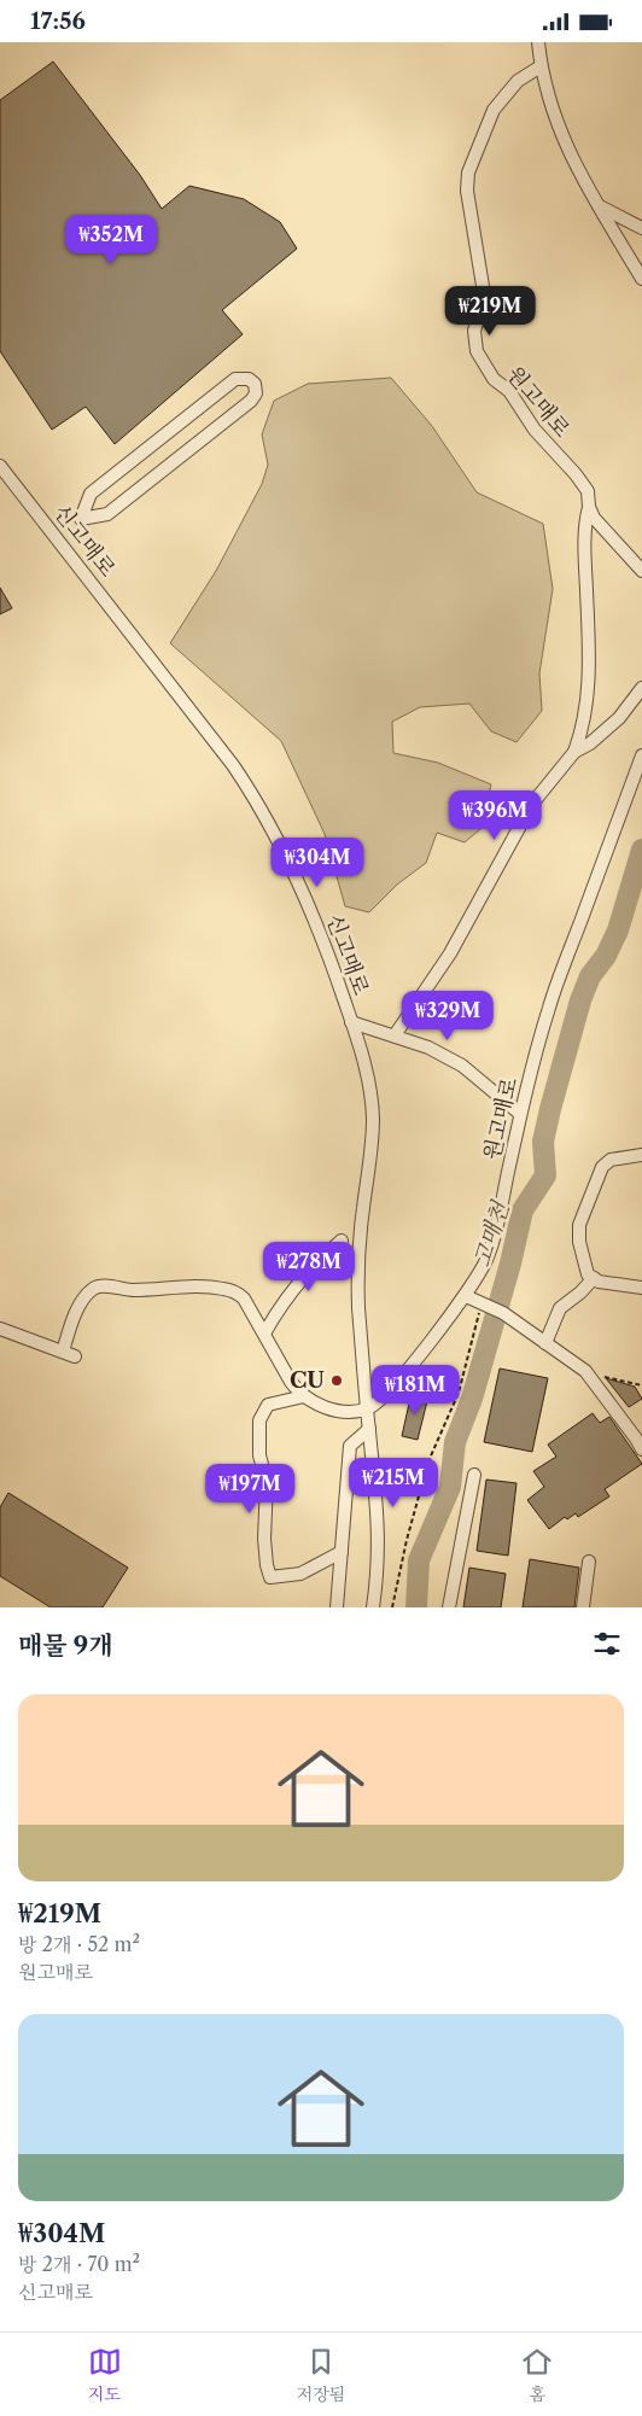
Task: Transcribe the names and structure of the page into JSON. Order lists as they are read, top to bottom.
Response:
{
  "streets": {
    "street": ["원고매로", "신고매로"]
  },
  "crossings": [
    ["원고매로", "신고매로"]
  ],
  "water": ["고매천"],
  "places": ["CU"],
  "page": {
    "status": "17:56",
    "price": [
      "₩352M",
      "₩219M",
      "₩396M",
      "₩304M",
      "₩329M",
      "₩278M",
      "₩181M",
      "₩215M",
      "₩197M"
    ],
    "heading": "매물 9개",
    "list": [
      {
        "name": "₩219M",
        "note": "방 2개 · 52 m² · 원고매로"
      },
      {
        "name": "₩304M",
        "note": "방 2개 · 70 m² · 신고매로"
      }
    ],
    "tabs": ["지도", "저장됨", "홈"]
  }
}
